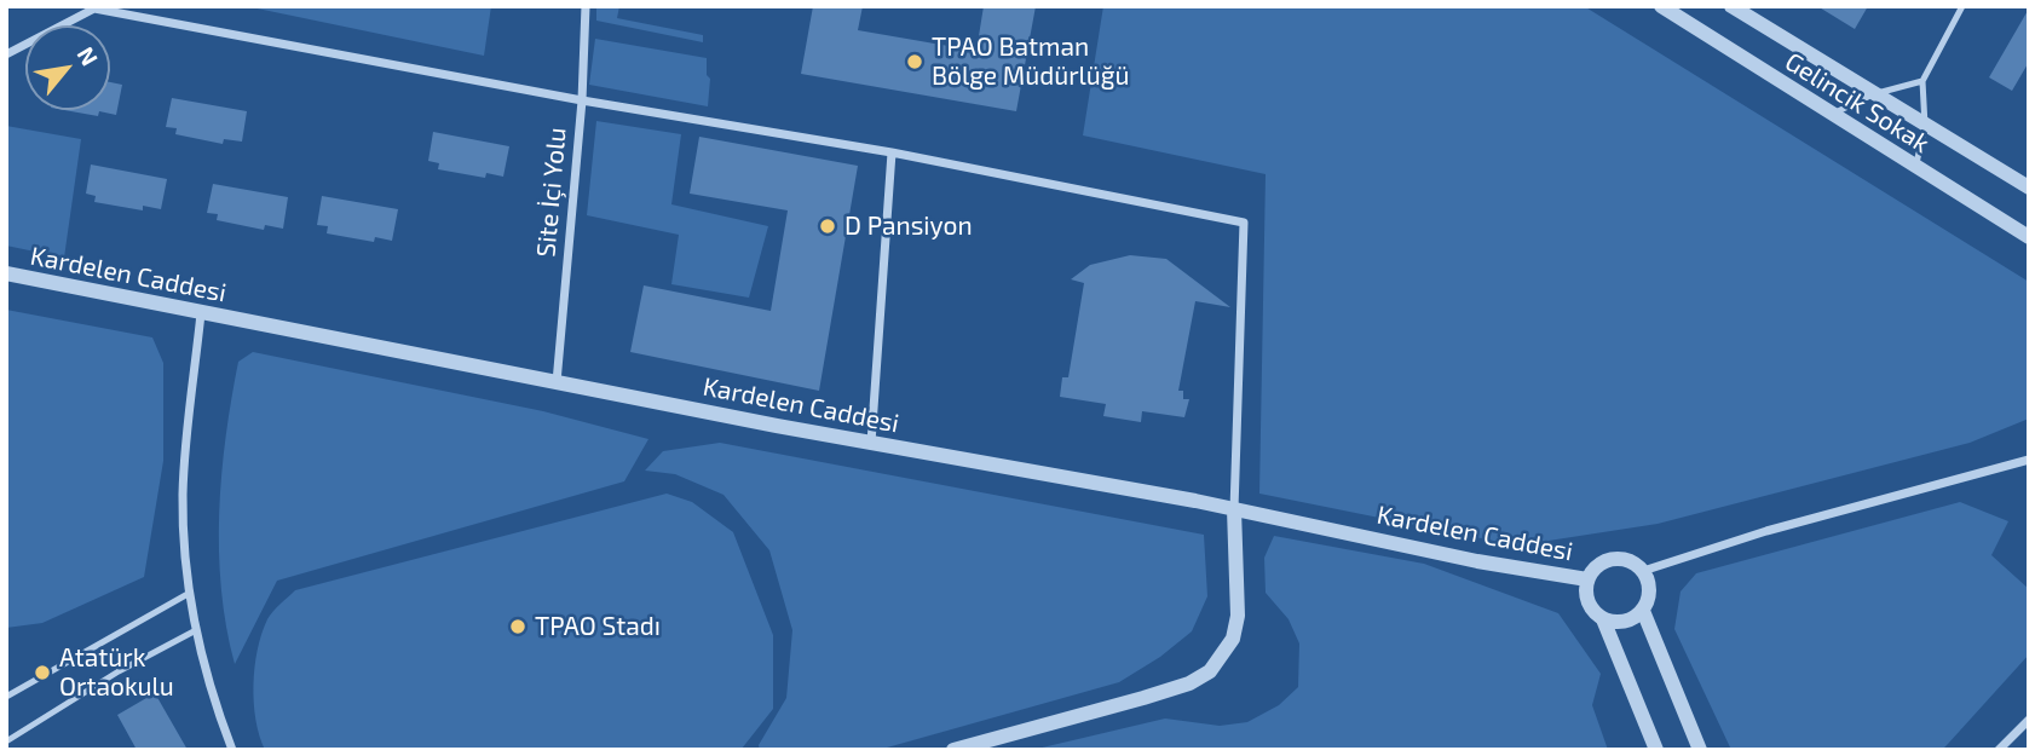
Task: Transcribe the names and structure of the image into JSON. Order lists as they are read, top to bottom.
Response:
{
  "streets": {
    "street": ["Gelincik Sokak", "Site İçi Yolu", "Kardelen Caddesi"]
  },
  "crossings": [
    ["Site İçi Yolu", "Kardelen Caddesi"]
  ],
  "places": [
    "TPAO Batman Bölge Müdürlüğü",
    "D Pansiyon",
    "TPAO Stadı",
    "Atatürk Ortaokulu"
  ],
  "north": "top right"
}
